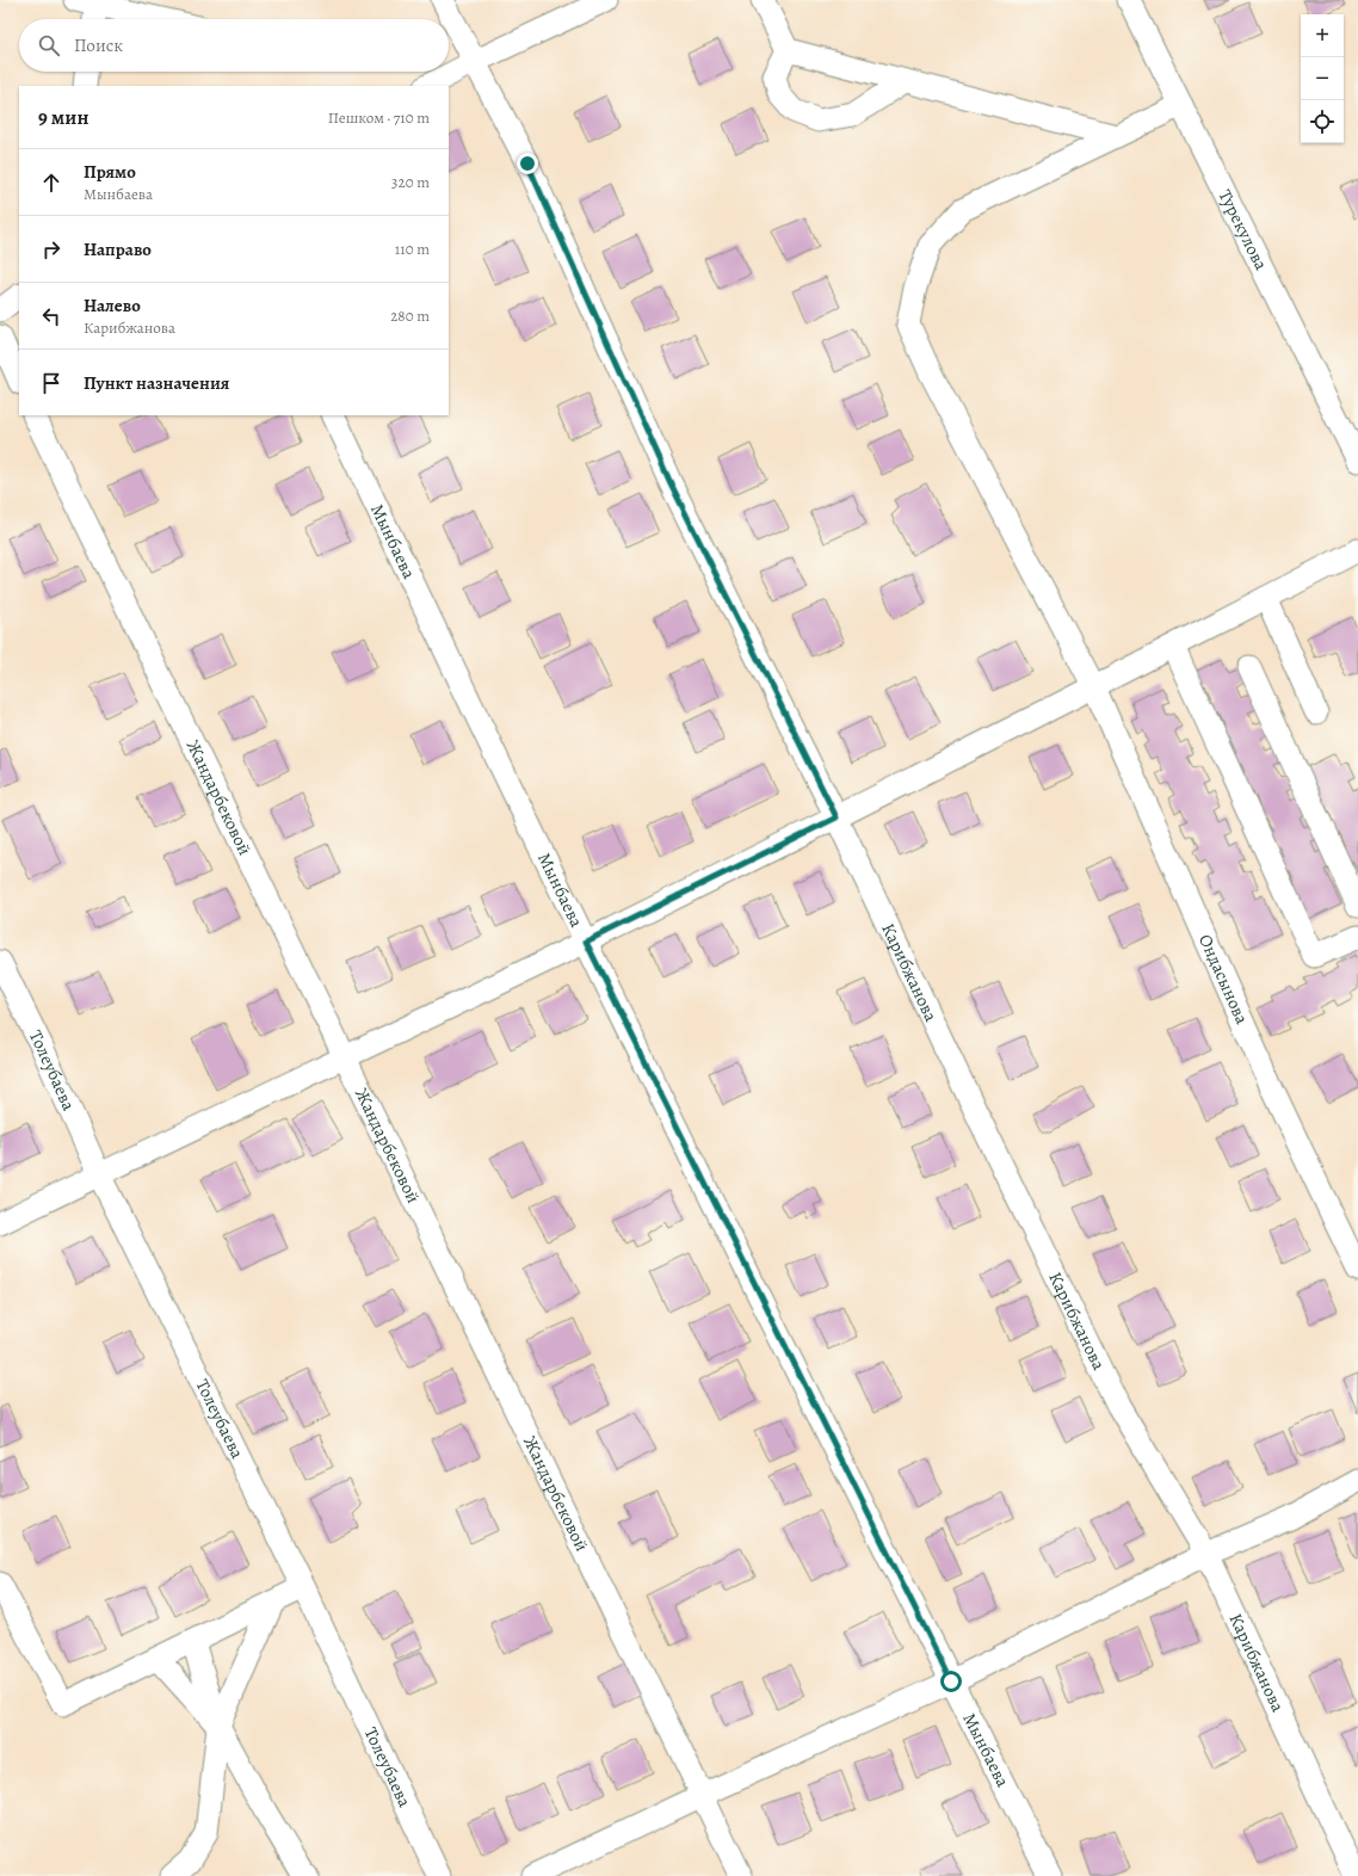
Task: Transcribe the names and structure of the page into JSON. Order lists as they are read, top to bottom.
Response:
{
  "streets": {
    "street": [
      "Турекулова",
      "Мынбаева",
      "Жандарбековой",
      "Карибжанова",
      "Ондасынова",
      "Толеубаева"
    ]
  },
  "crossings": [
    ["Турекулова", "Ондасынова"]
  ],
  "page": {
    "map_buttons": ["+", "−"],
    "search": "Поиск",
    "heading": ["9 мин", "Пешком · 710 m"],
    "list": [
      ["Прямо", "Мынбаева", "320 m"],
      ["Направо", "110 m"],
      ["Налево", "Карибжанова", "280 m"],
      "Пункт назначения"
    ]
  }
}
